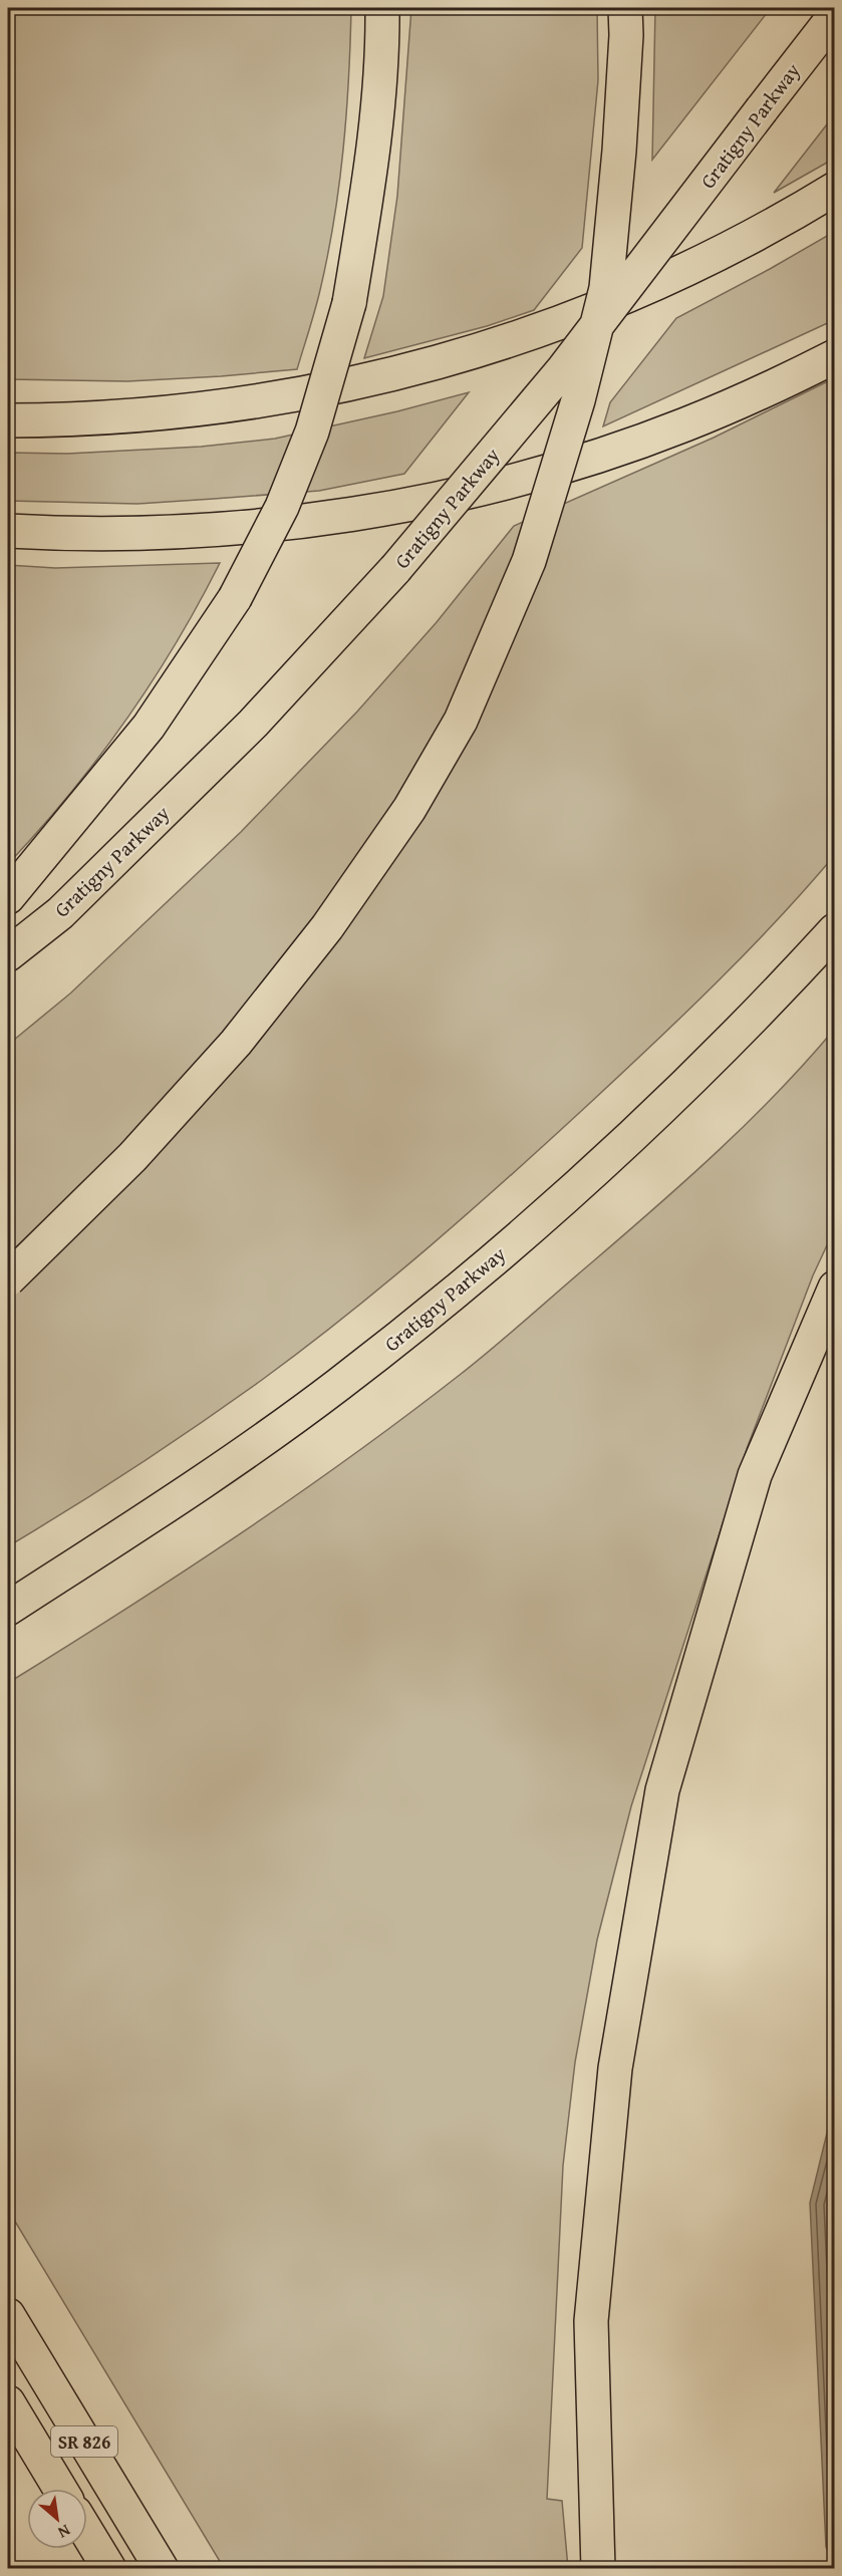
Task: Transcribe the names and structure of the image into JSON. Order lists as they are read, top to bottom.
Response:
{
  "streets": {
    "highway": ["Gratigny Parkway", "SR 826"]
  },
  "north": "bottom right"
}
